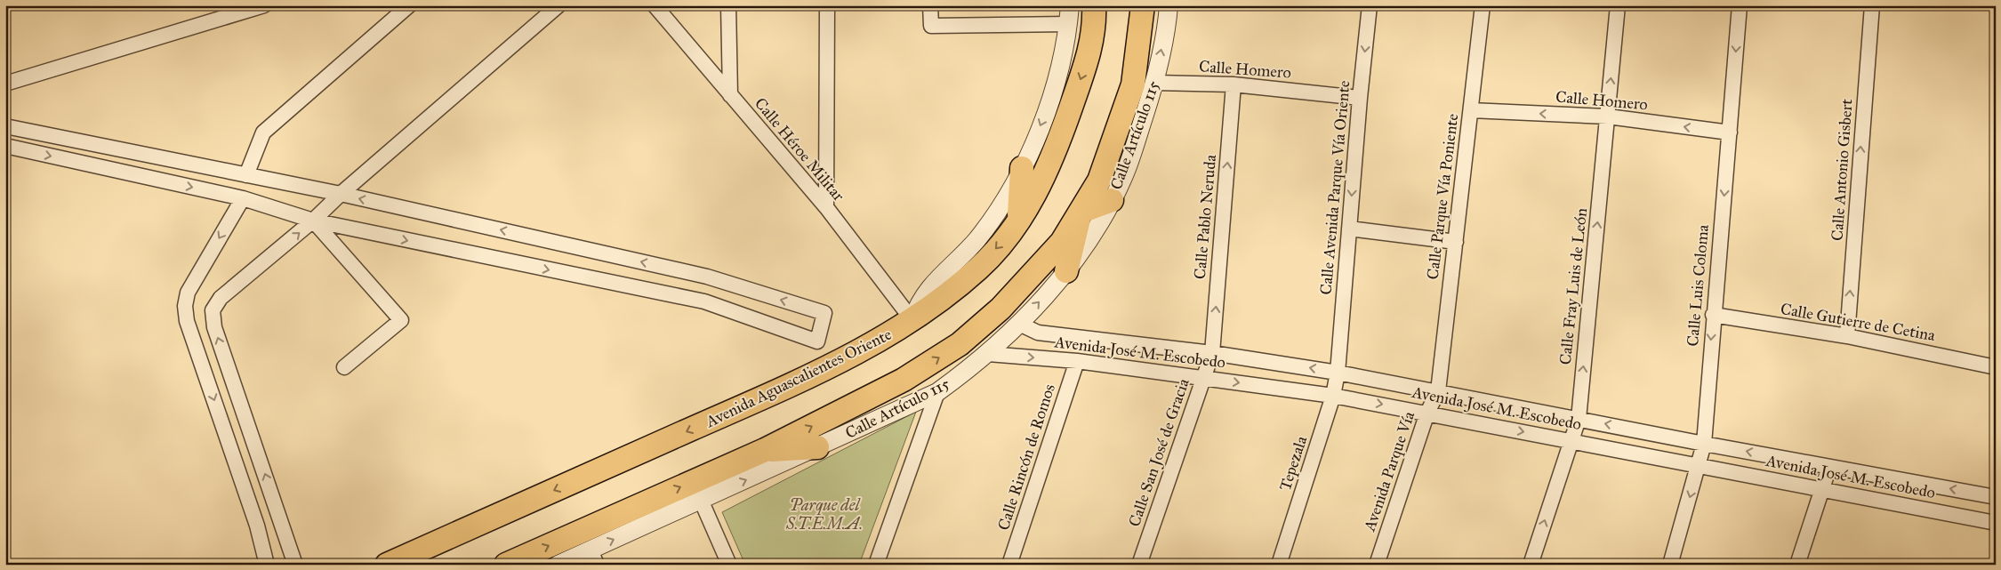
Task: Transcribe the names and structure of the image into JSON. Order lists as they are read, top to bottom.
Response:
{
  "streets": {
    "main road": ["Avenida Aguascalientes Oriente"],
    "street": [
      "Calle Homero",
      "Calle Artículo 115",
      "Calle Héroe Militar",
      "Calle Antonio Gisbert",
      "Calle Avenida Parque Vía Oriente",
      "Calle Parque Vía Poniente",
      "Calle Pablo Neruda",
      "Calle Luis Coloma",
      "Calle Fray Luis de León",
      "Calle Gutierre de Cetina",
      "Avenida José M. Escobedo",
      "Calle San José de Gracia",
      "Calle Rincón de Romos",
      "Tepezala",
      "Avenida Parque Vía"
    ]
  },
  "crossings": [
    ["Calle Homero", "Calle Artículo 115"],
    ["Calle Homero", "Calle Avenida Parque Vía Oriente"],
    ["Calle Homero", "Calle Parque Vía Poniente"],
    ["Calle Homero", "Calle Pablo Neruda"],
    ["Calle Homero", "Calle Luis Coloma"],
    ["Calle Homero", "Calle Fray Luis de León"],
    ["Calle Artículo 115", "Avenida José M. Escobedo"],
    ["Calle Héroe Militar", "Avenida Aguascalientes Oriente"],
    ["Calle Antonio Gisbert", "Calle Gutierre de Cetina"],
    ["Calle Avenida Parque Vía Oriente", "Avenida José M. Escobedo"],
    ["Calle Avenida Parque Vía Oriente", "Tepezala"],
    ["Calle Parque Vía Poniente", "Avenida José M. Escobedo"],
    ["Calle Parque Vía Poniente", "Avenida Parque Vía"],
    ["Calle Pablo Neruda", "Avenida José M. Escobedo"],
    ["Calle Pablo Neruda", "Calle San José de Gracia"],
    ["Calle Luis Coloma", "Calle Gutierre de Cetina"],
    ["Calle Luis Coloma", "Avenida José M. Escobedo"],
    ["Calle Fray Luis de León", "Avenida José M. Escobedo"],
    ["Avenida José M. Escobedo", "Calle San José de Gracia"],
    ["Avenida José M. Escobedo", "Calle Rincón de Romos"],
    ["Avenida José M. Escobedo", "Tepezala"],
    ["Avenida José M. Escobedo", "Avenida Parque Vía"]
  ],
  "one_way": [
    "Calle Homero",
    "Calle Artículo 115",
    "Calle Antonio Gisbert",
    "Calle Avenida Parque Vía Oriente",
    "Calle Pablo Neruda",
    "Calle Luis Coloma",
    "Calle Fray Luis de León"
  ],
  "parks": ["Parque del S.T.E.M.A."]
}
